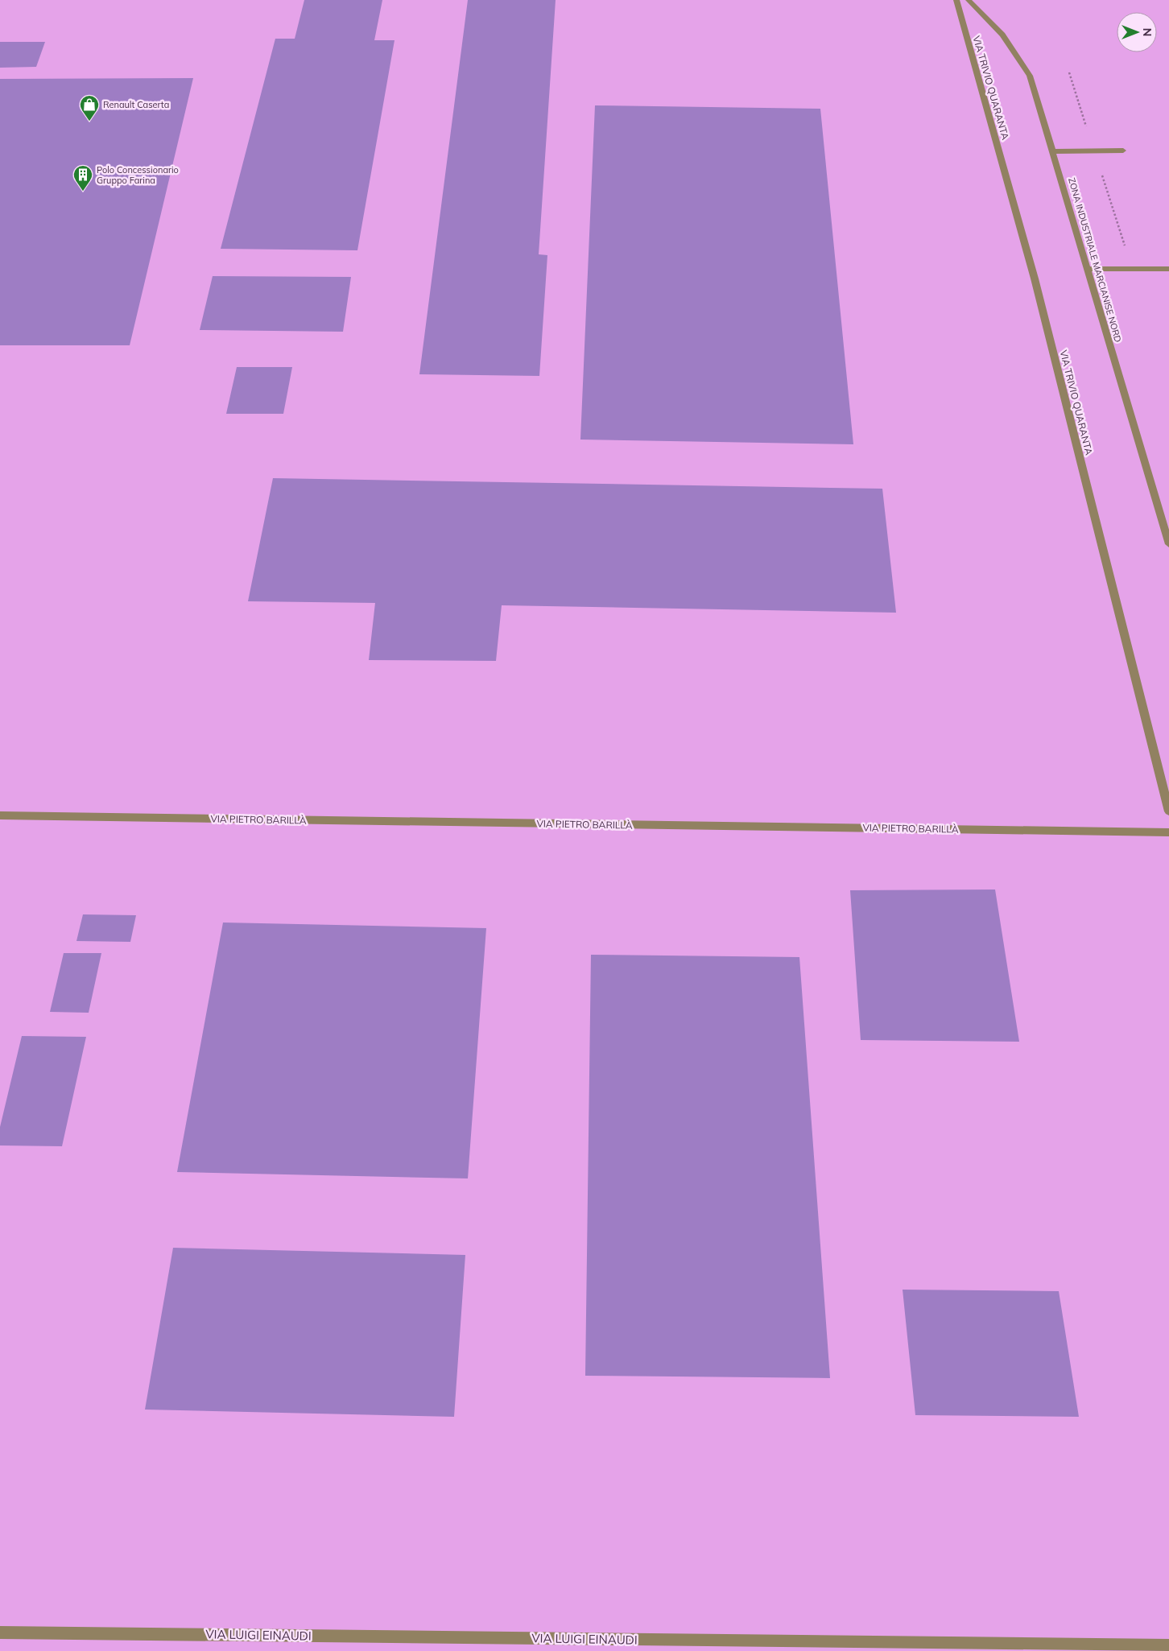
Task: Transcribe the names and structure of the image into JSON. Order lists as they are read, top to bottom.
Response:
{
  "streets": {
    "street": [
      "VIA TRIVIO QUARANTA",
      "ZONA INDUSTRIALE MARCIANISE NORD",
      "VIA PIETRO BARILLÀ",
      "VIA LUIGI EINAUDI"
    ]
  },
  "places": {
    "shop": ["Renault Caserta"],
    "building": ["Polo Concessionario Gruppo Farina"]
  },
  "north": "right"
}
